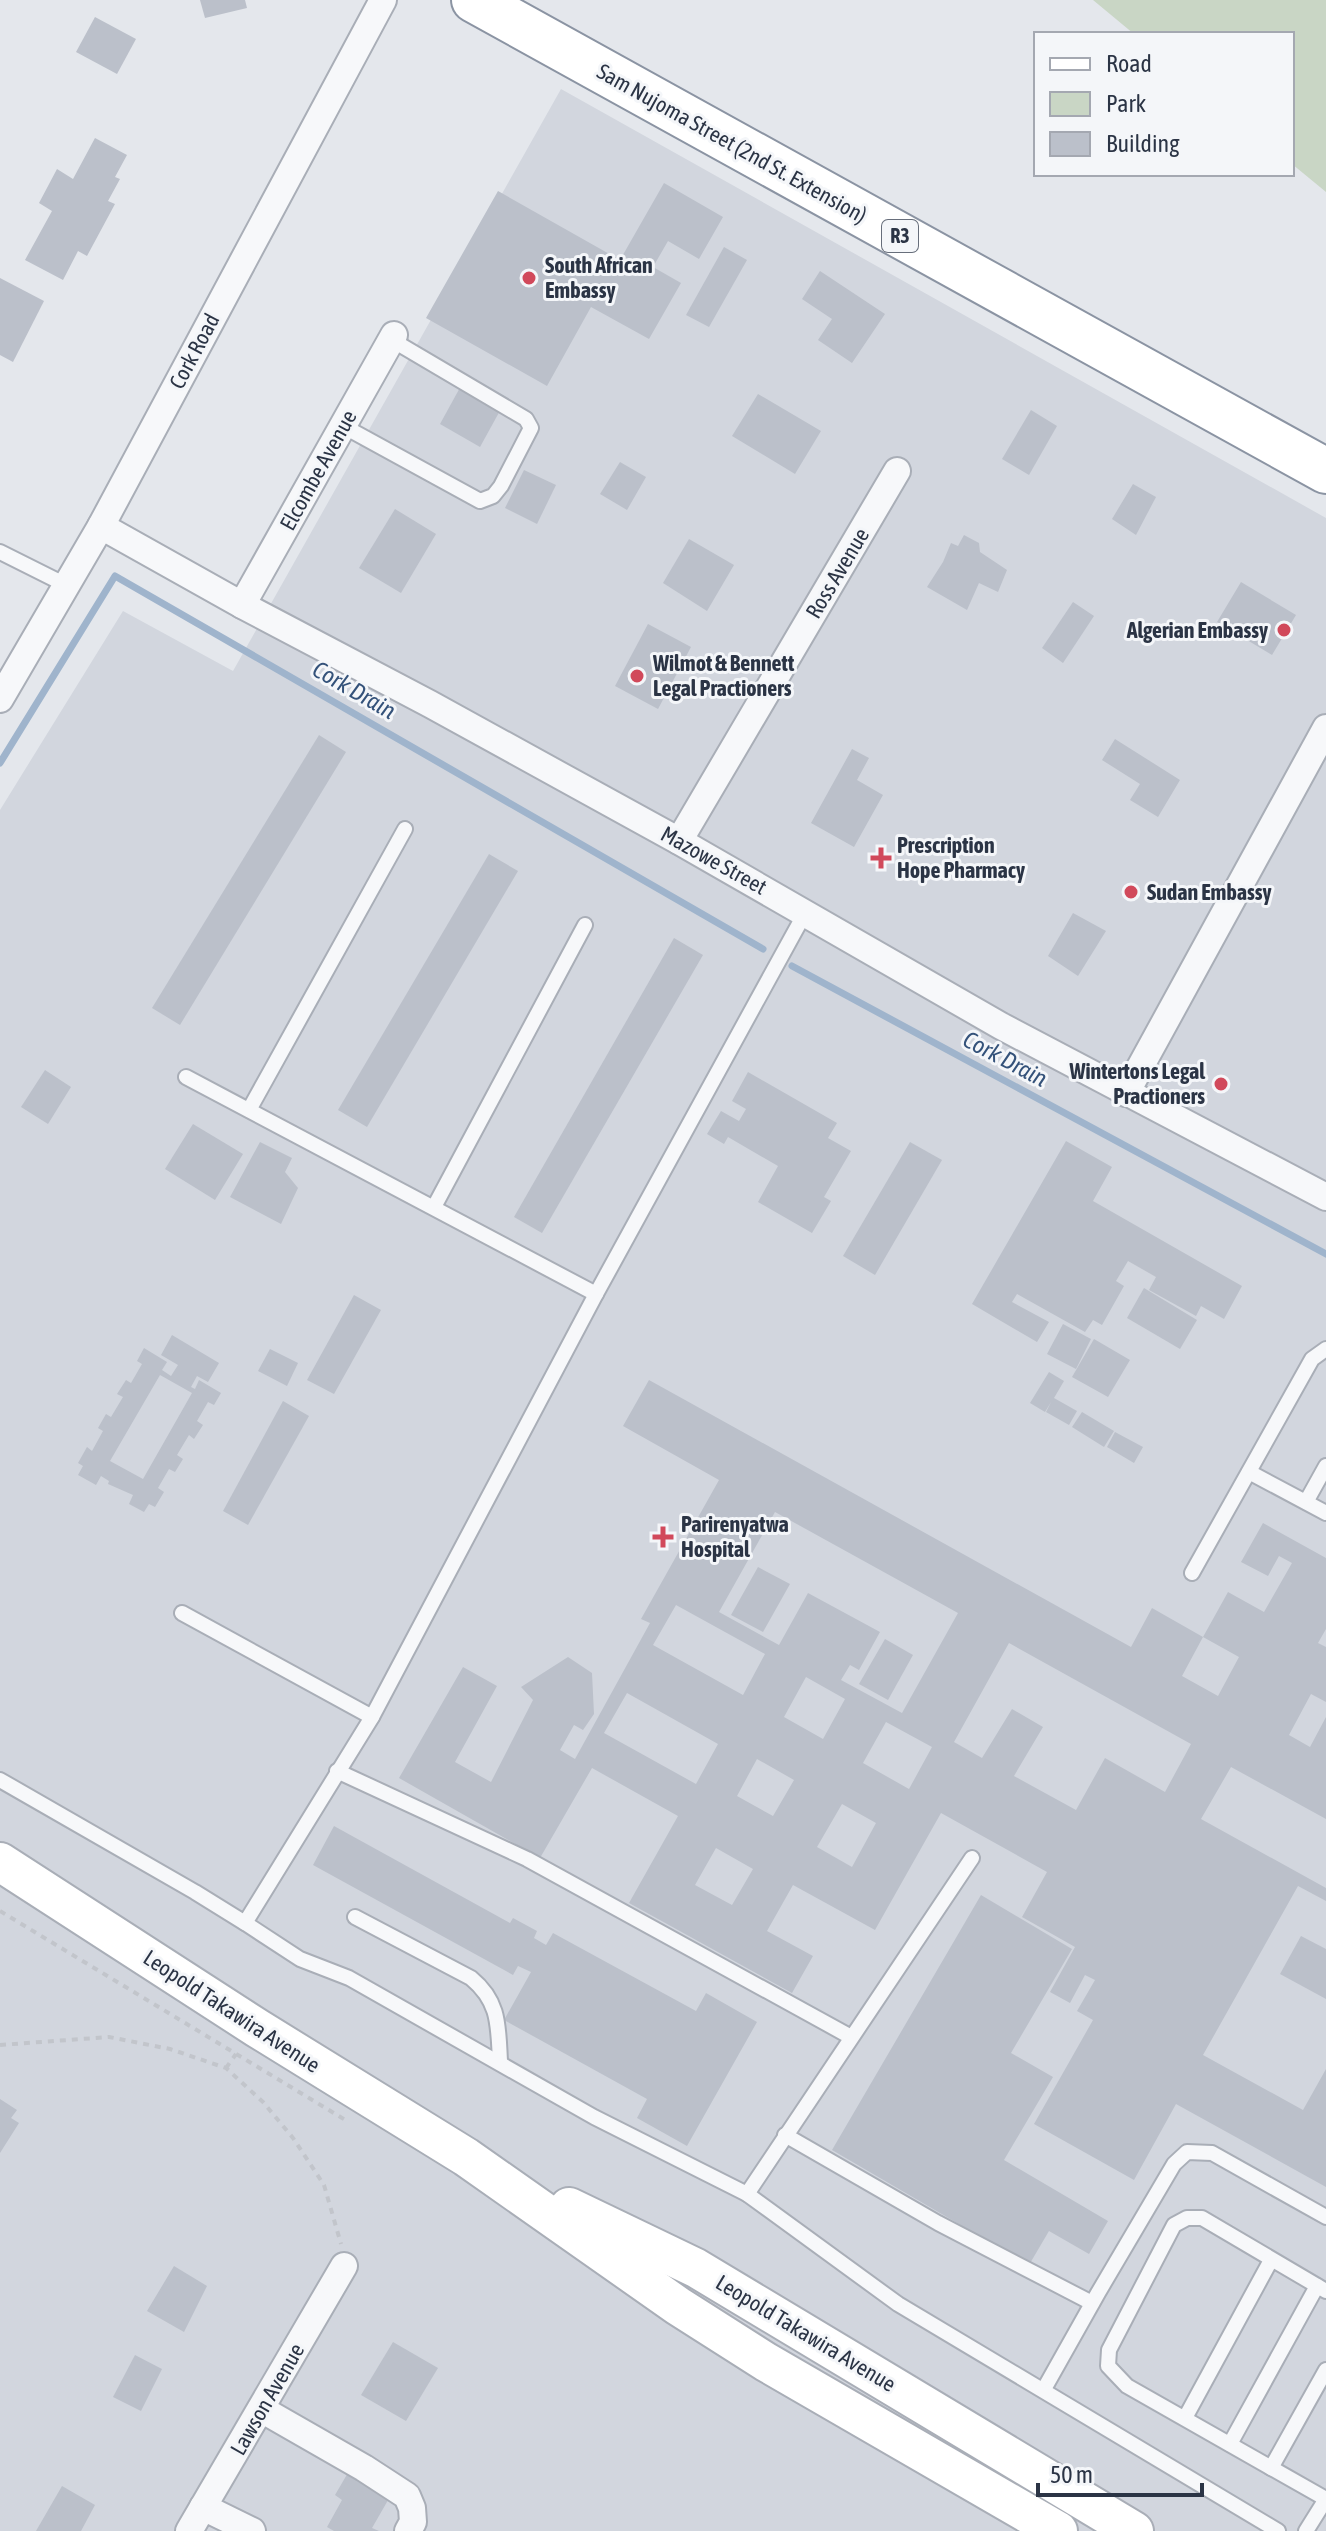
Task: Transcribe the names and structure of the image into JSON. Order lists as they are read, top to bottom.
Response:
{
  "streets": {
    "highway": ["Sam Nujoma Street (2nd St. Extension)", "R3"],
    "main road": ["Leopold Takawira Avenue"],
    "street": [
      "Cork Road",
      "Elcombe Avenue",
      "Ross Avenue",
      "Mazowe Street",
      "Lawson Avenue"
    ]
  },
  "crossings": [
    ["Cork Road", "Mazowe Street"],
    ["Elcombe Avenue", "Mazowe Street"],
    ["Ross Avenue", "Mazowe Street"]
  ],
  "water": ["Cork Drain"],
  "places": {
    "other": [
      "South African Embassy",
      "Algerian Embassy",
      "Wilmot & Bennett Legal Practioners",
      "Sudan Embassy",
      "Wintertons Legal Practioners"
    ],
    "health": ["Prescription Hope Pharmacy", "Parirenyatwa Hospital"]
  },
  "legend": ["Road", "Park", "Building"],
  "scale_bar": "50 m"
}
